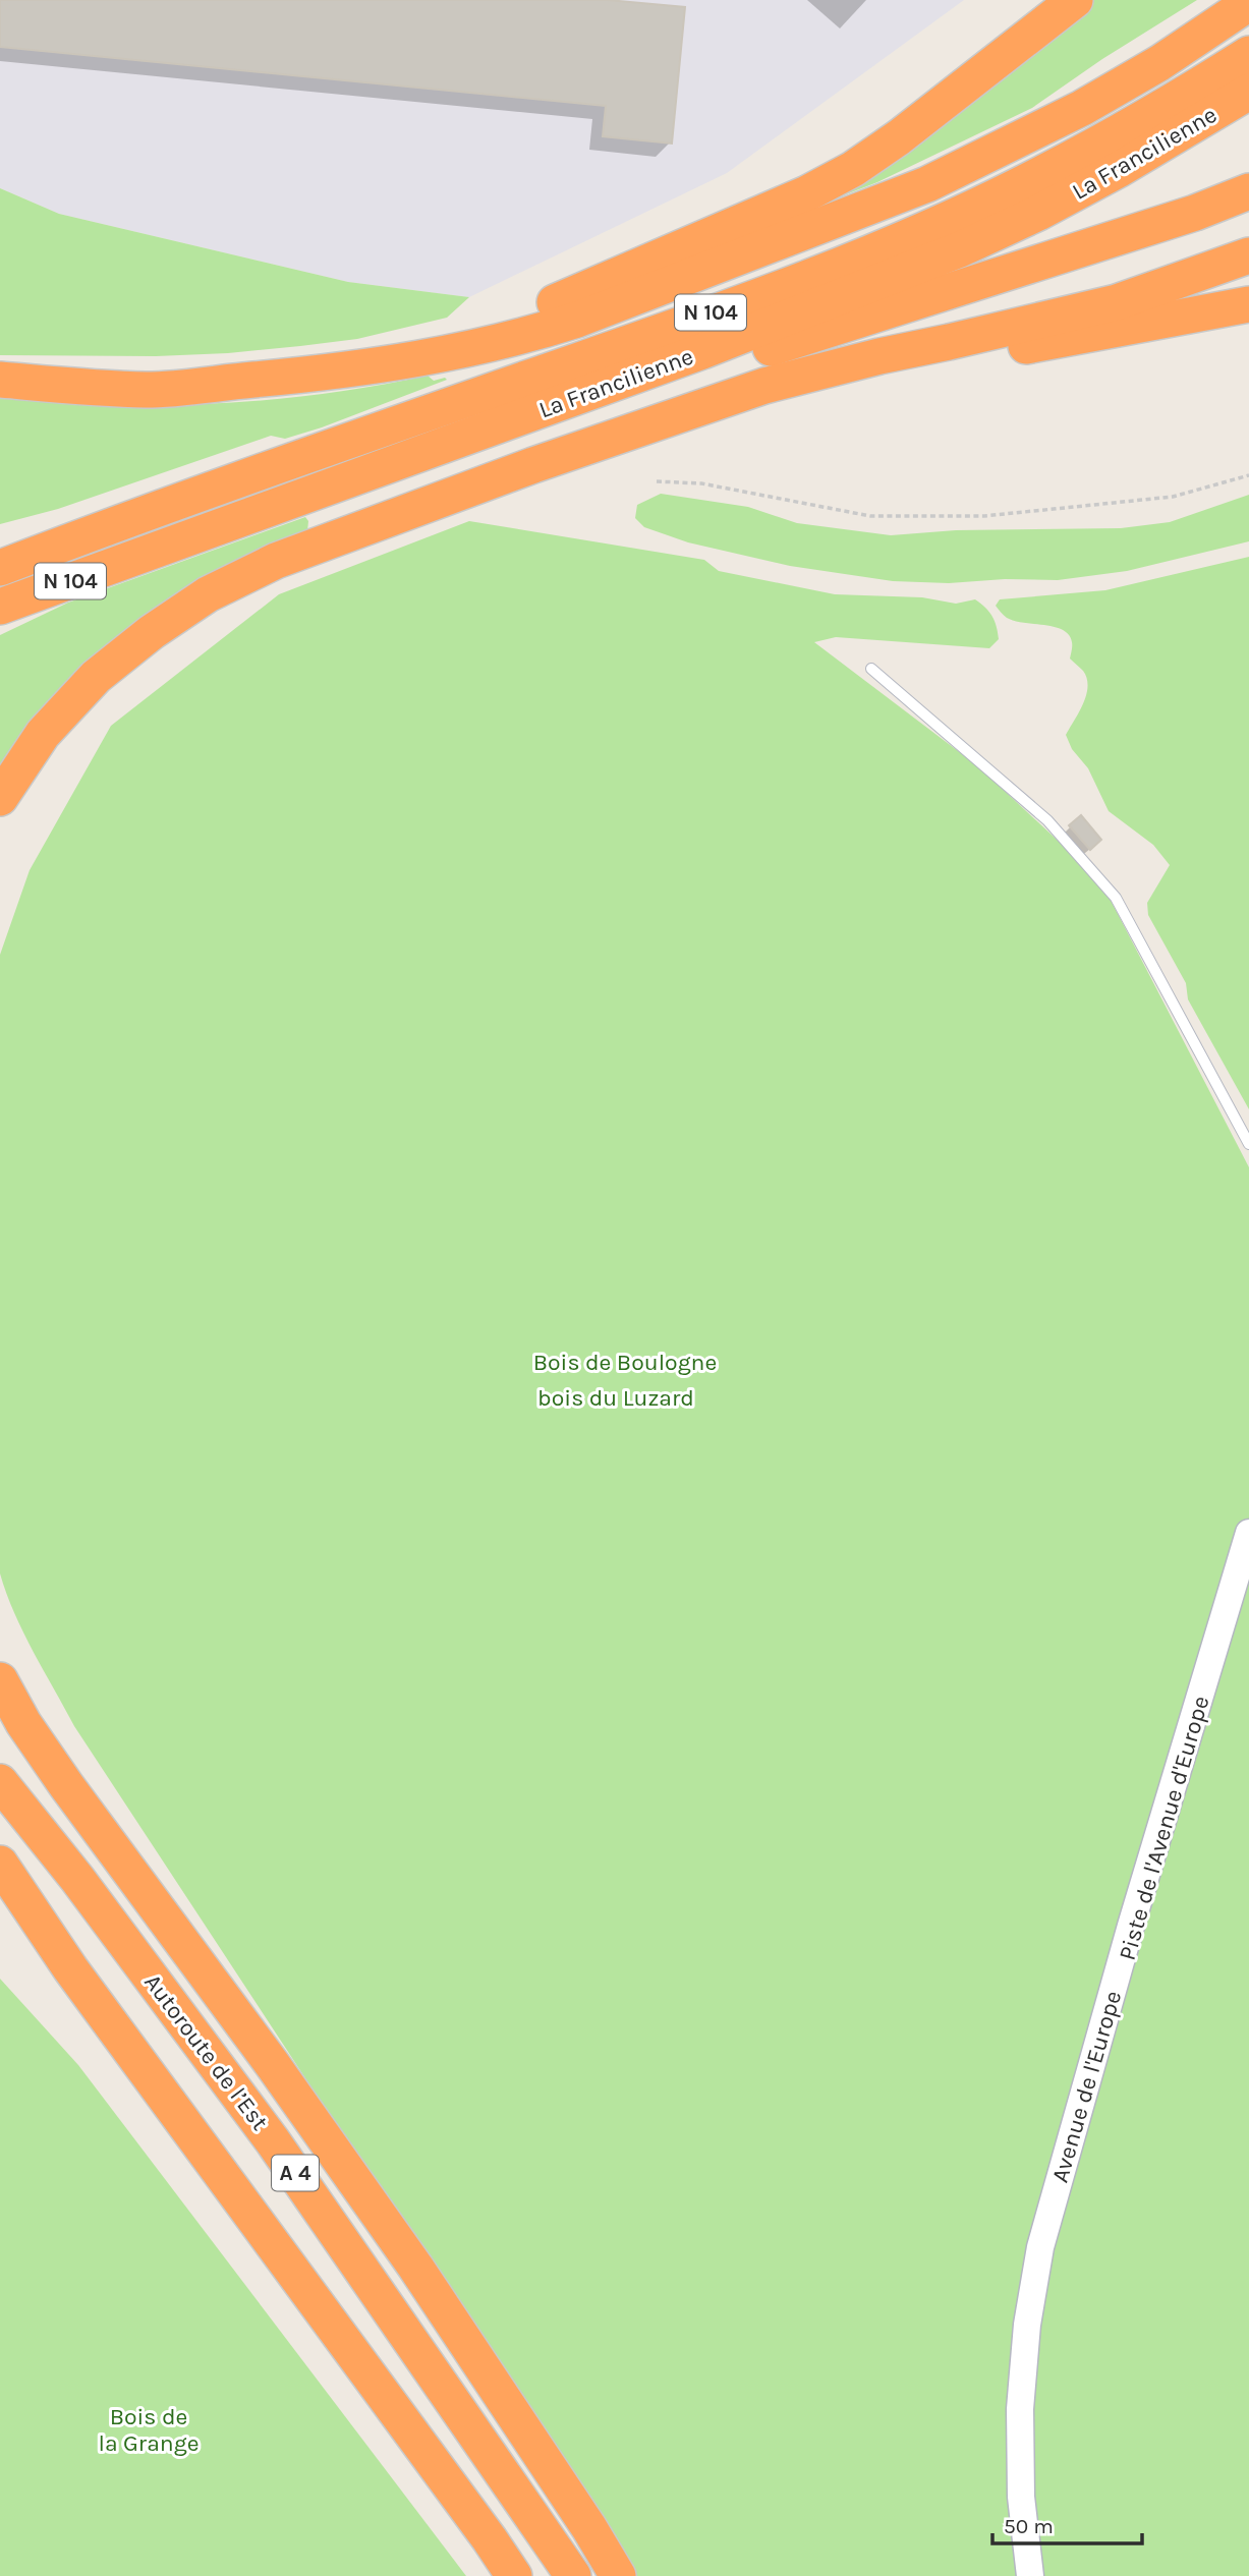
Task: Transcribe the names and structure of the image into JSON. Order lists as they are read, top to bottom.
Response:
{
  "streets": {
    "highway": [
      "La Francilienne",
      "N 104",
      "Autoroute de l’Est",
      "A 4"
    ],
    "main road": ["Avenue de l'Europe"]
  },
  "parks": ["Bois de Boulogne", "bois du Luzard", "Bois de la Grange"],
  "scale_bar": "50 m"
}
